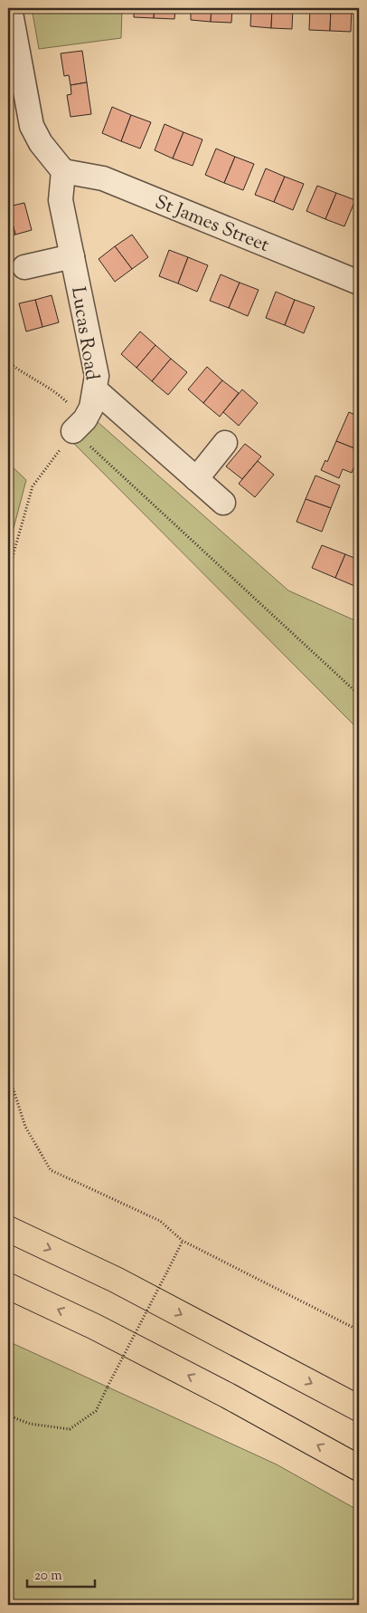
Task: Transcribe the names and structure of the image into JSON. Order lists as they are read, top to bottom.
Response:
{
  "streets": {
    "street": ["St James Street", "Lucas Road"]
  },
  "crossings": [
    ["St James Street", "Lucas Road"]
  ],
  "scale_bar": "20 m"
}
